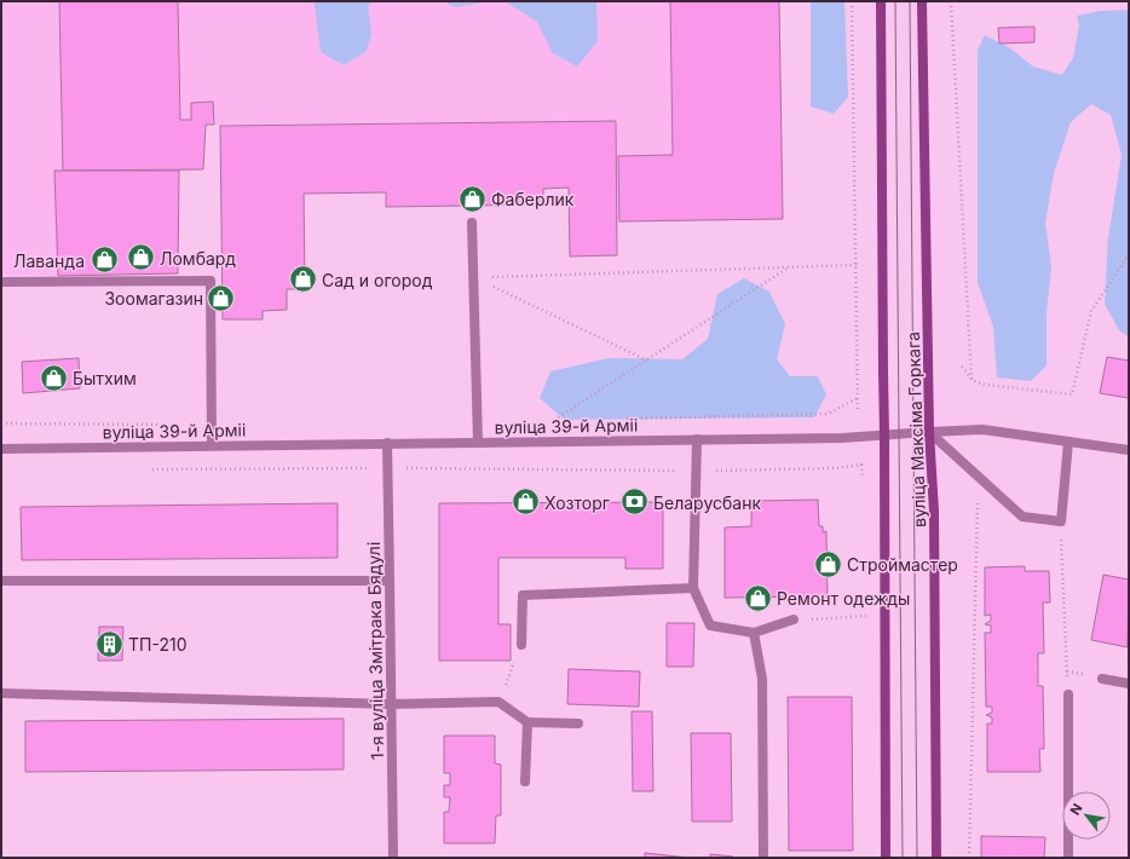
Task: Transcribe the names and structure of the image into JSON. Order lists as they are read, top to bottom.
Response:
{
  "streets": {
    "main road": ["вуліца Максіма Горкага"],
    "street": ["вуліца 39-й Арміі", "1-я вуліца Змітрака Бядулі"]
  },
  "crossings": [
    ["вуліца 39-й Арміі", "вуліца Максіма Горкага"],
    ["вуліца 39-й Арміі", "1-я вуліца Змітрака Бядулі"]
  ],
  "places": {
    "shop": [
      "Фаберлик",
      "Ломбард",
      "Лаванда",
      "Сад и огород",
      "Зоомагазин",
      "Бытхим",
      "Хозторг",
      "Строймастер",
      "Ремонт одежды"
    ],
    "bank": ["Беларусбанк"],
    "building": ["ТП-210"]
  },
  "north": "top left"
}
